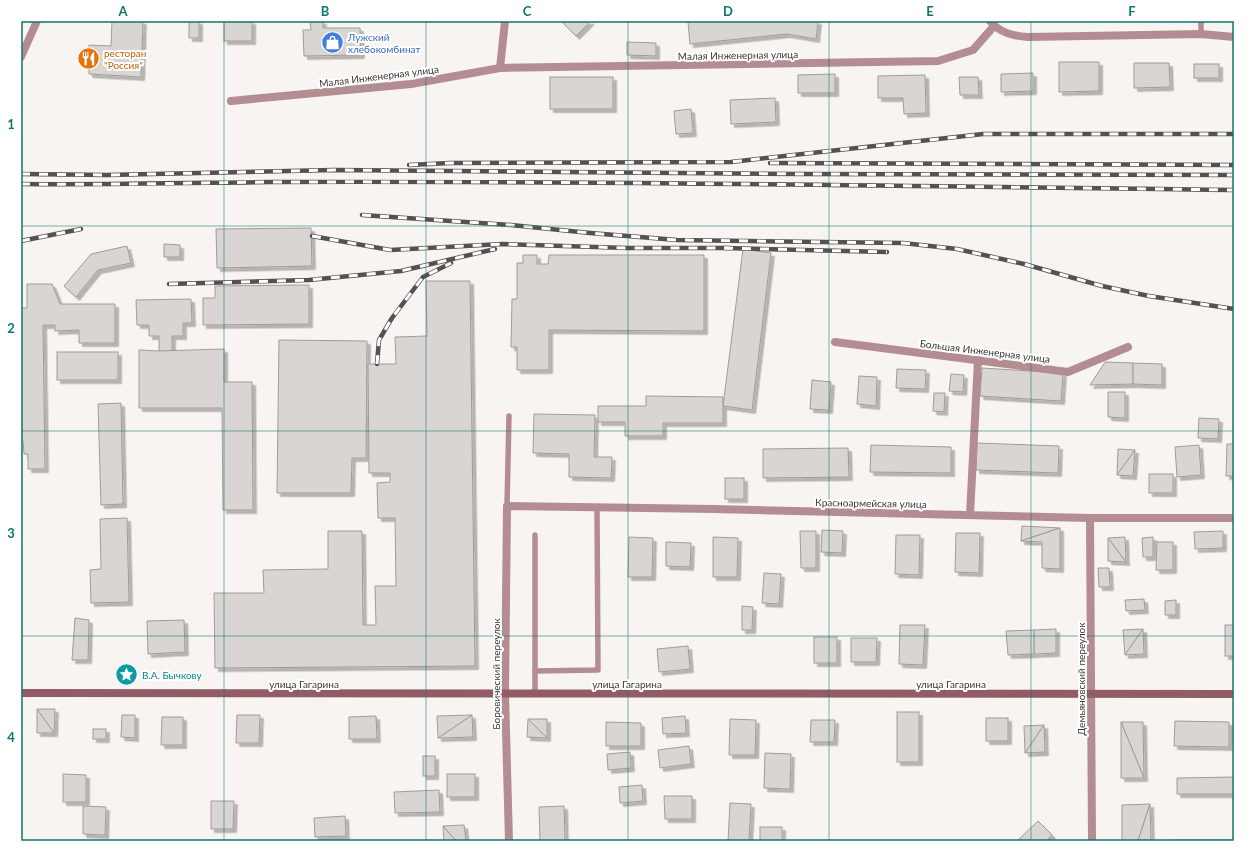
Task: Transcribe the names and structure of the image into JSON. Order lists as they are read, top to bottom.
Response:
{
  "streets": {
    "street": [
      "Малая Инженерная улица",
      "Большая Инженерная улица",
      "Красноармейская улица",
      "Боровический переулок",
      "Демьяновский переулок",
      "улица Гагарина"
    ]
  },
  "crossings": [
    ["Красноармейская улица", "Боровический переулок"],
    ["Красноармейская улица", "Демьяновский переулок"],
    ["Боровический переулок", "улица Гагарина"],
    ["Демьяновский переулок", "улица Гагарина"]
  ],
  "places": {
    "shop": ["Лужский хлебокомбинат"],
    "restaurant": ["ресторан \"Россия\""],
    "place": ["В.А. Бычкову"]
  },
  "grid": {
    "columns": [
      "A",
      "B",
      "C",
      "D",
      "E",
      "F"
    ],
    "rows": [
      "1",
      "2",
      "3",
      "4"
    ]
  }
}
